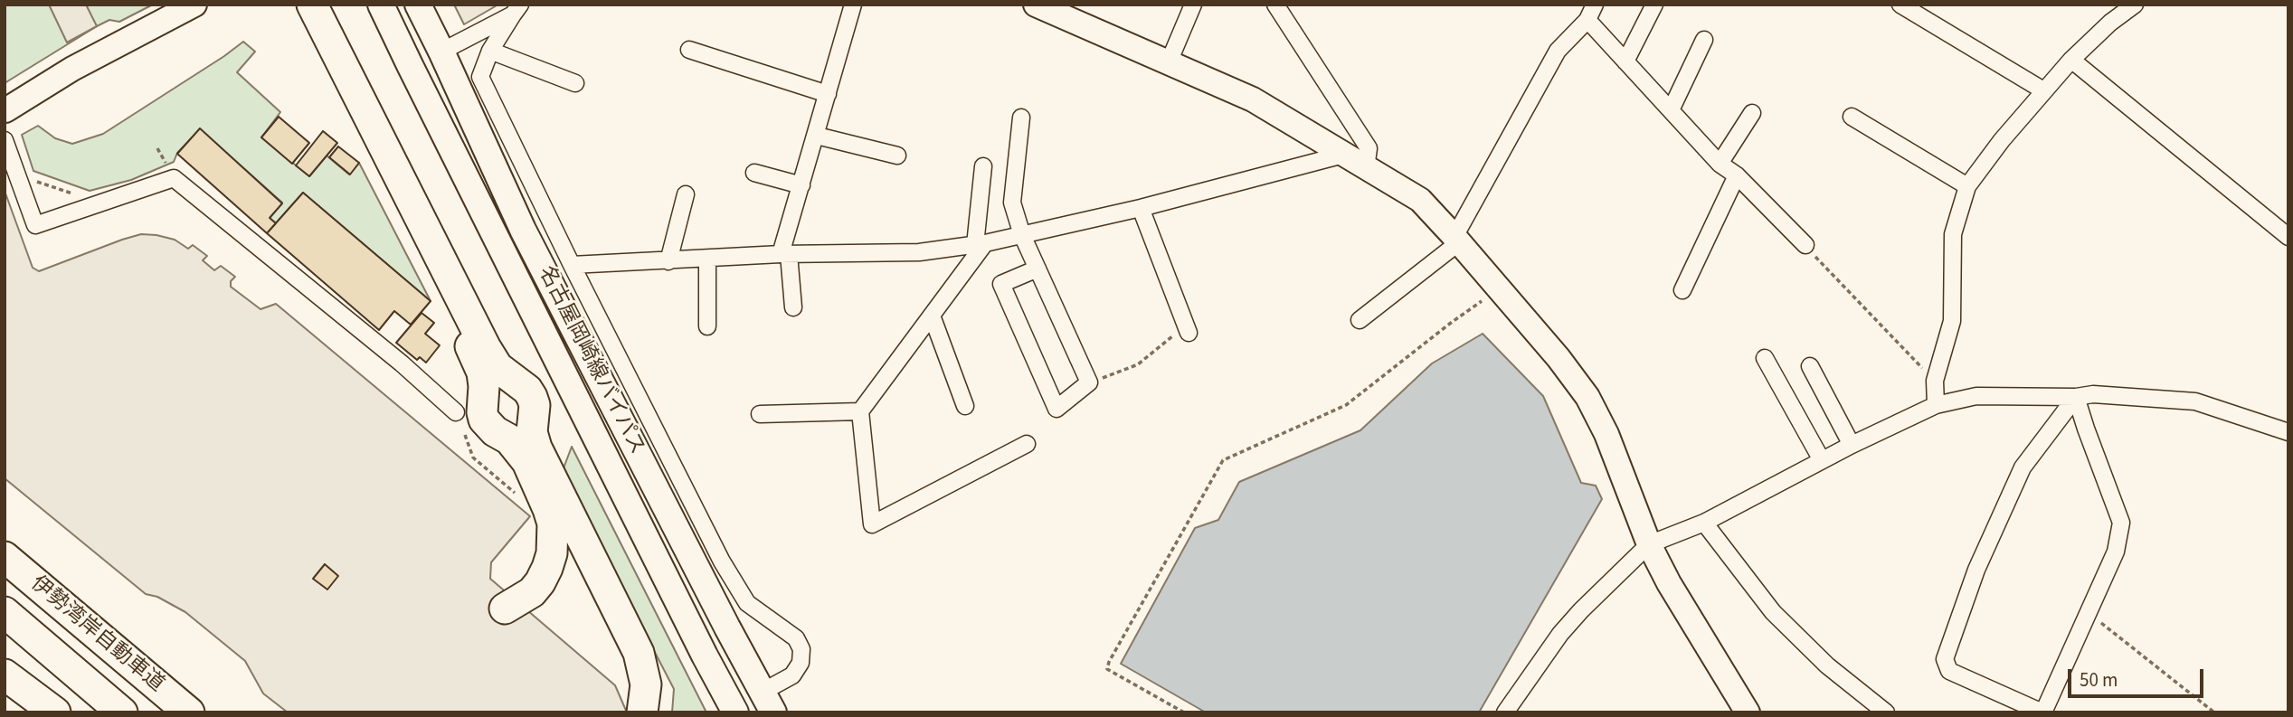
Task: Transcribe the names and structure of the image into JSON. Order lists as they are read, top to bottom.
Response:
{
  "streets": {
    "highway": ["伊勢湾岸自動車道"],
    "main road": ["名古屋岡崎線バイパス"]
  },
  "scale_bar": "50 m"
}
